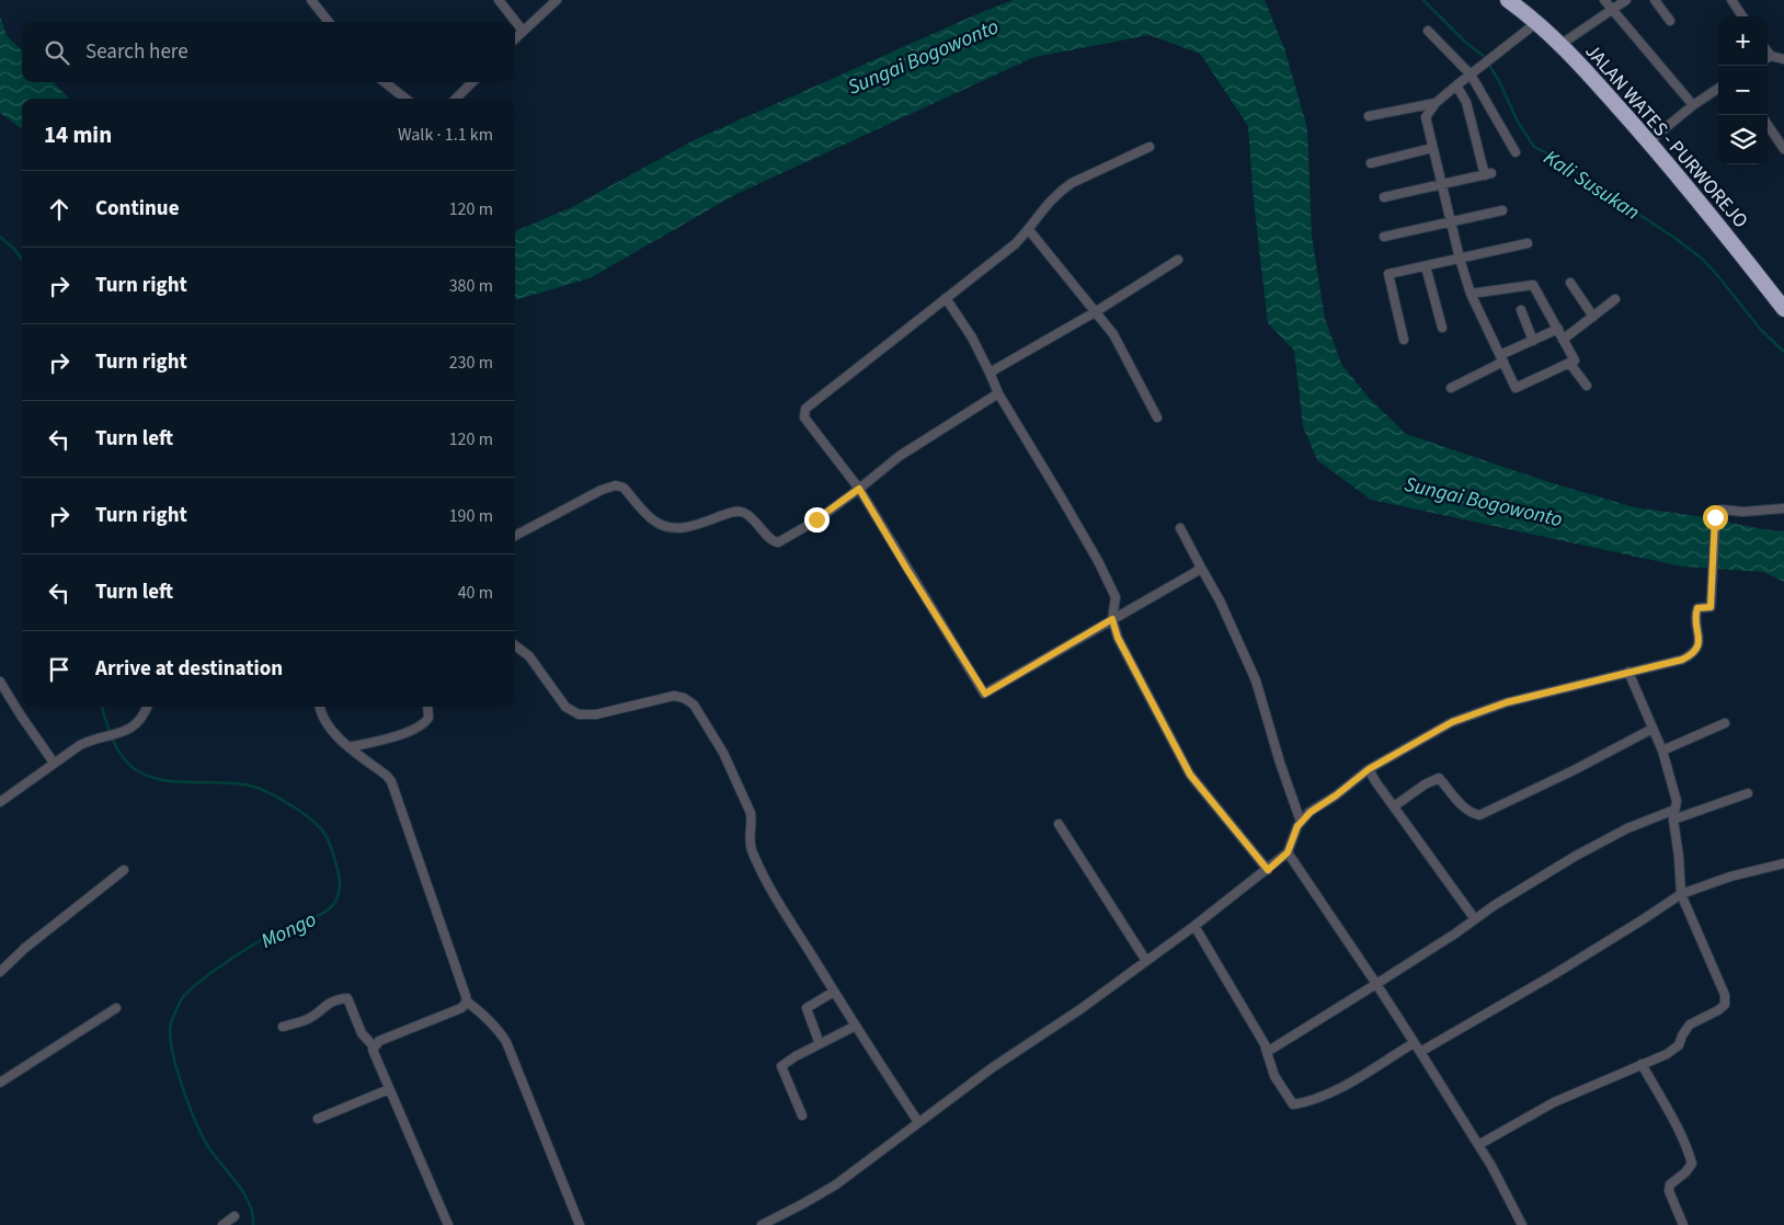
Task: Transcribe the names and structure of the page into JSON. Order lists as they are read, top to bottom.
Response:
{
  "streets": {
    "highway": ["JALAN WATES - PURWOREJO"]
  },
  "water": ["Sungai Bogowonto", "Kali Susukan", "Mongo"],
  "page": {
    "map_buttons": ["+", "−"],
    "search": "Search here",
    "heading": ["14 min", "Walk · 1.1 km"],
    "list": [
      ["Continue", "120 m"],
      ["Turn right", "380 m"],
      ["Turn right", "230 m"],
      ["Turn left", "120 m"],
      ["Turn right", "190 m"],
      ["Turn left", "40 m"],
      "Arrive at destination"
    ]
  }
}
